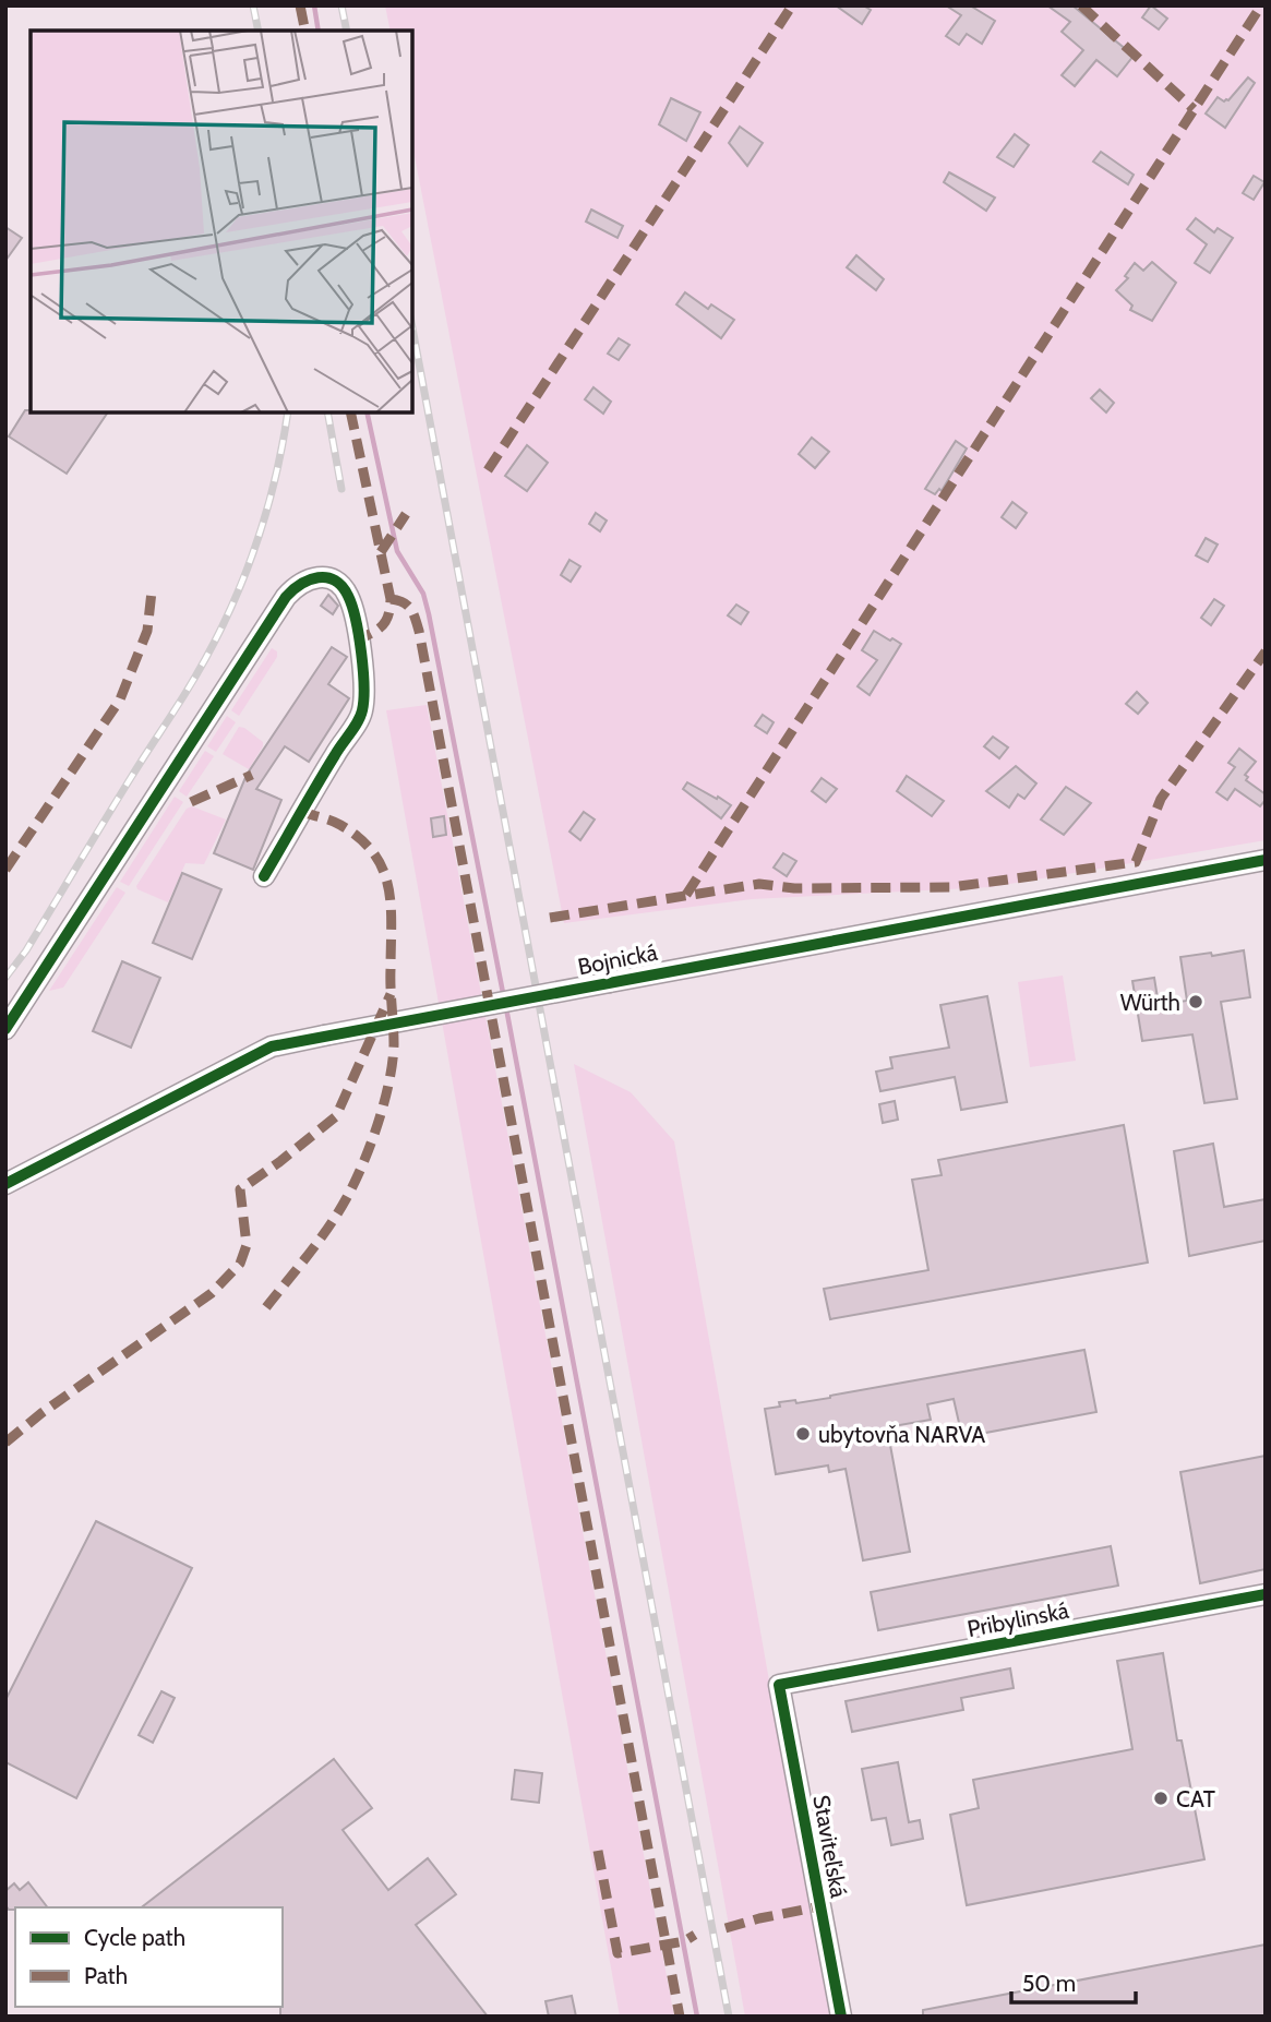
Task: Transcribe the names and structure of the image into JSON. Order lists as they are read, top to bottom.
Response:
{
  "streets": {
    "street": ["Bojnická", "Pribylinská", "Staviteľská"]
  },
  "crossings": [
    ["Pribylinská", "Staviteľská"]
  ],
  "places": ["Würth", "ubytovňa NARVA", "CAT"],
  "legend": ["Cycle path", "Path"],
  "scale_bar": "50 m"
}
